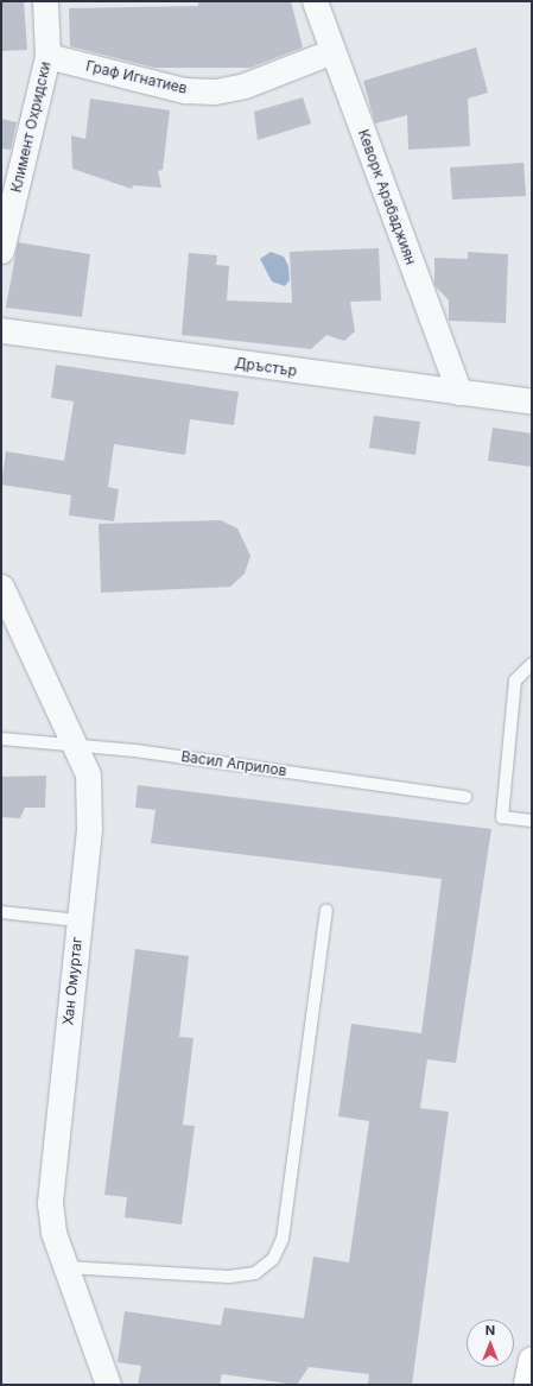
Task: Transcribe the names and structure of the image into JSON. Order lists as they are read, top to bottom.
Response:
{
  "streets": {
    "street": [
      "Граф Игнатиев",
      "Климент Охридски",
      "Кеворк Арабаджиян",
      "Дръстър",
      "Хан Омуртаг"
    ],
    "lane": ["Васил Априлов"]
  },
  "crossings": [
    ["Граф Игнатиев", "Климент Охридски"],
    ["Граф Игнатиев", "Кеворк Арабаджиян"],
    ["Кеворк Арабаджиян", "Дръстър"],
    ["Васил Априлов", "Хан Омуртаг"]
  ],
  "north": "top"
}
